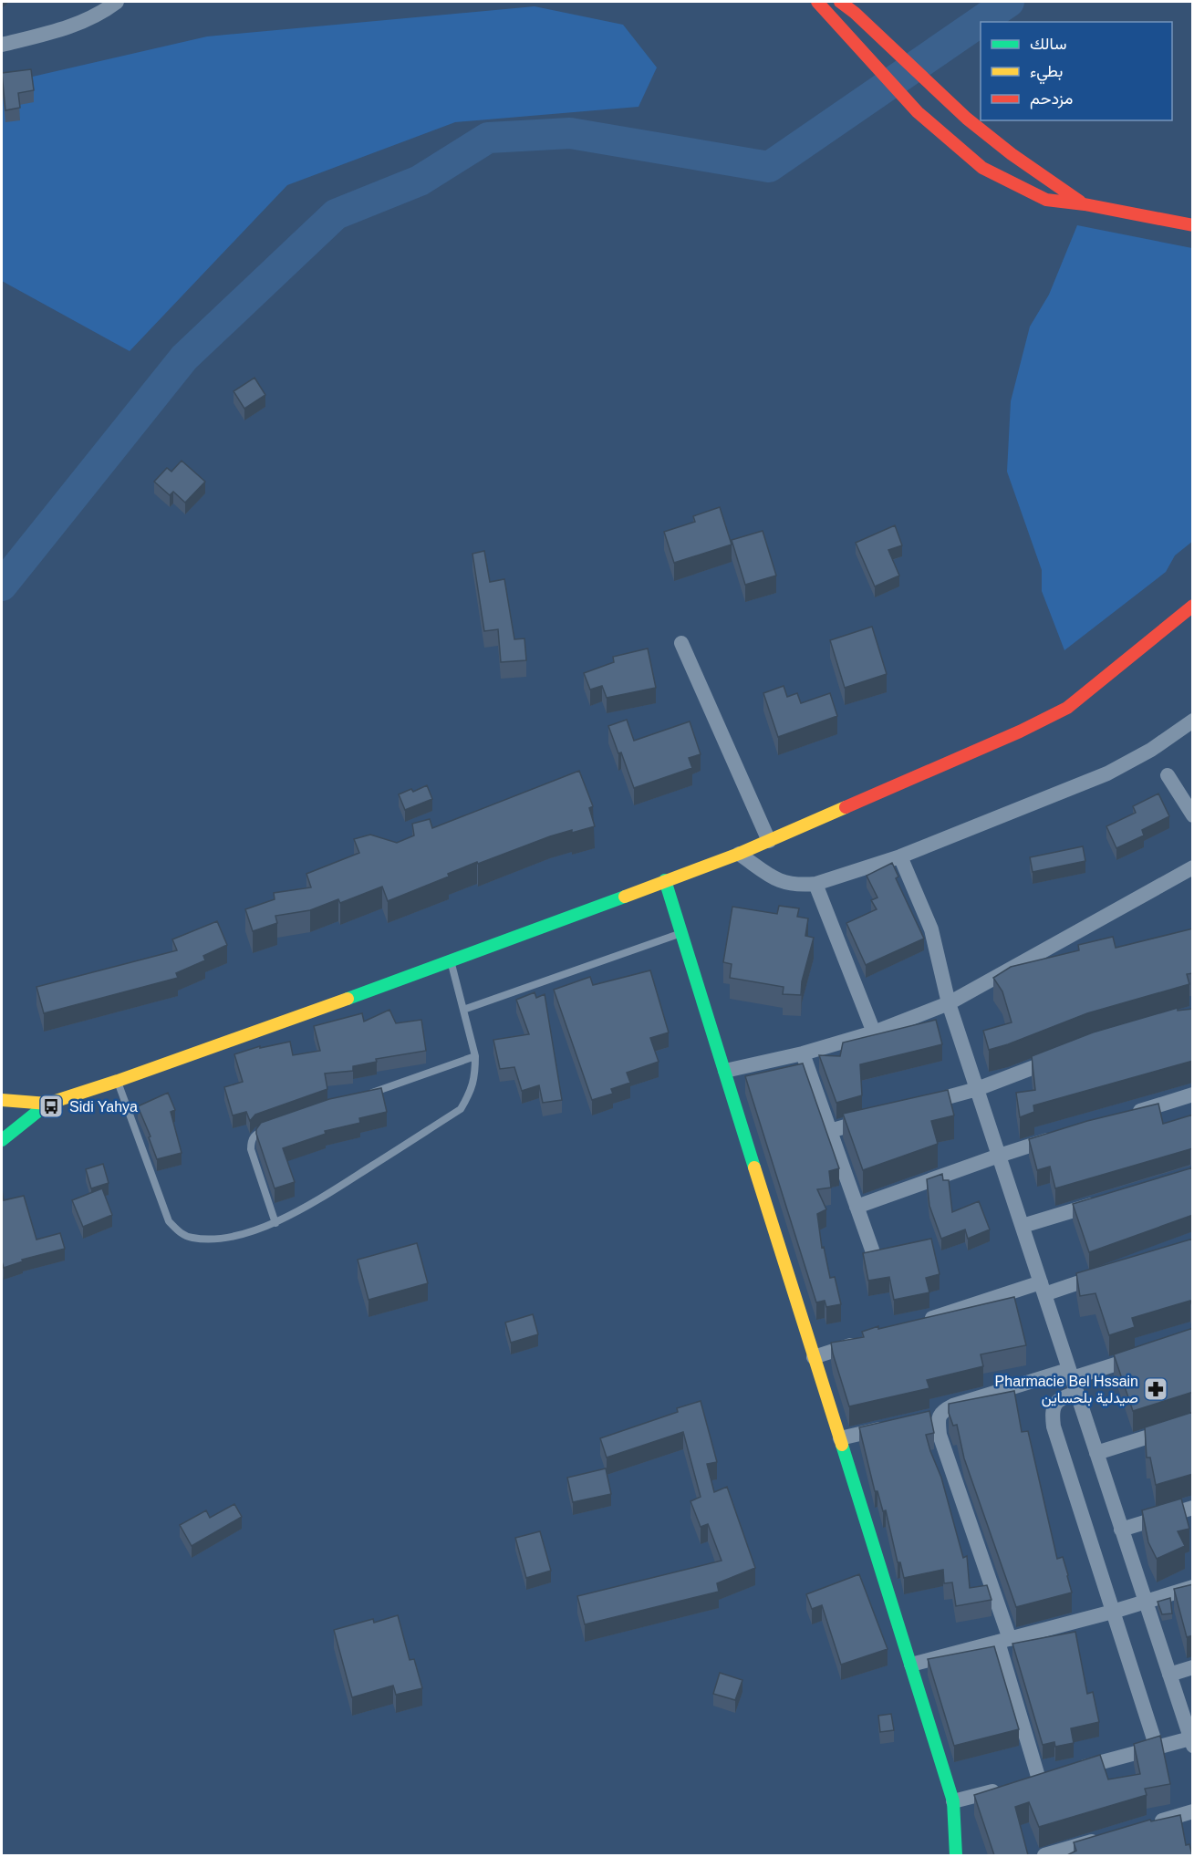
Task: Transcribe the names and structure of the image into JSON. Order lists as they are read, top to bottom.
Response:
{
  "places": {
    "bus stop": ["Sidi Yahya"],
    "pharmacy": ["Pharmacie Bel Hssain صيدلية بلحساين"]
  },
  "legend": ["سالك", "بطيء", "مزدحم"]
}
